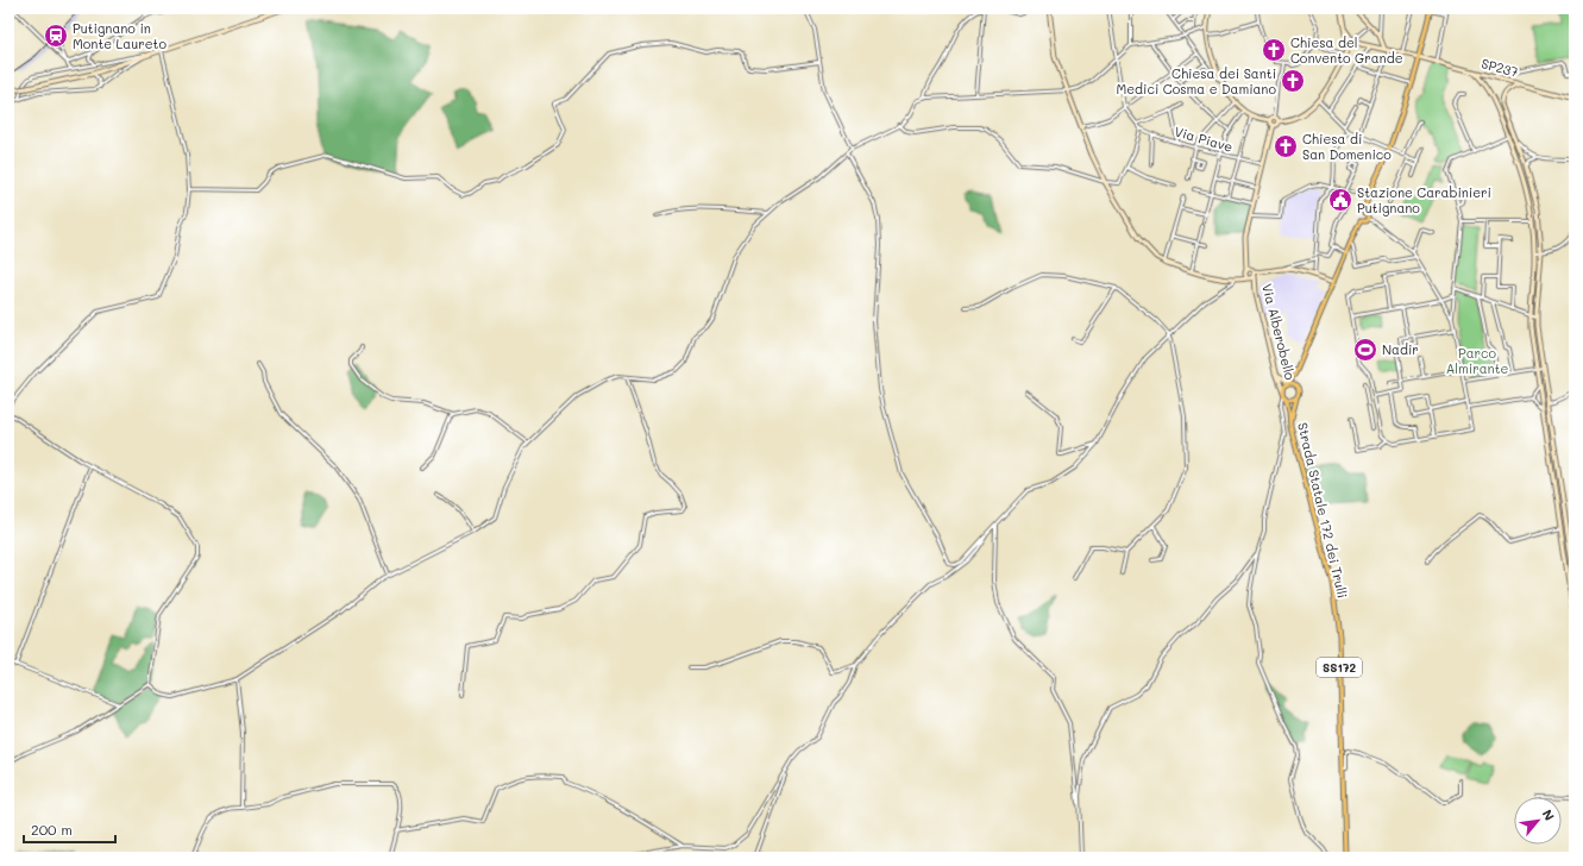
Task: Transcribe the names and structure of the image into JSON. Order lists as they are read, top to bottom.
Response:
{
  "streets": {
    "main road": [
      "SP237",
      "Via Alberobello",
      "Strada Statale 172 dei Trulli",
      "SS172"
    ],
    "street": ["Via Piave"]
  },
  "crossings": [
    ["Via Alberobello", "Strada Statale 172 dei Trulli"]
  ],
  "parks": ["Parco Almirante"],
  "places": {
    "station": ["Putignano in Monte Laureto"],
    "church": ["Chiesa del Convento Grande", "Chiesa dei Santi Medici Cosma e Damiano", "Chiesa di San Domenico"],
    "public building": ["Stazione Carabinieri Putignano"],
    "sports": ["Nadir"]
  },
  "scale_bar": "200 m",
  "north": "top right"
}
